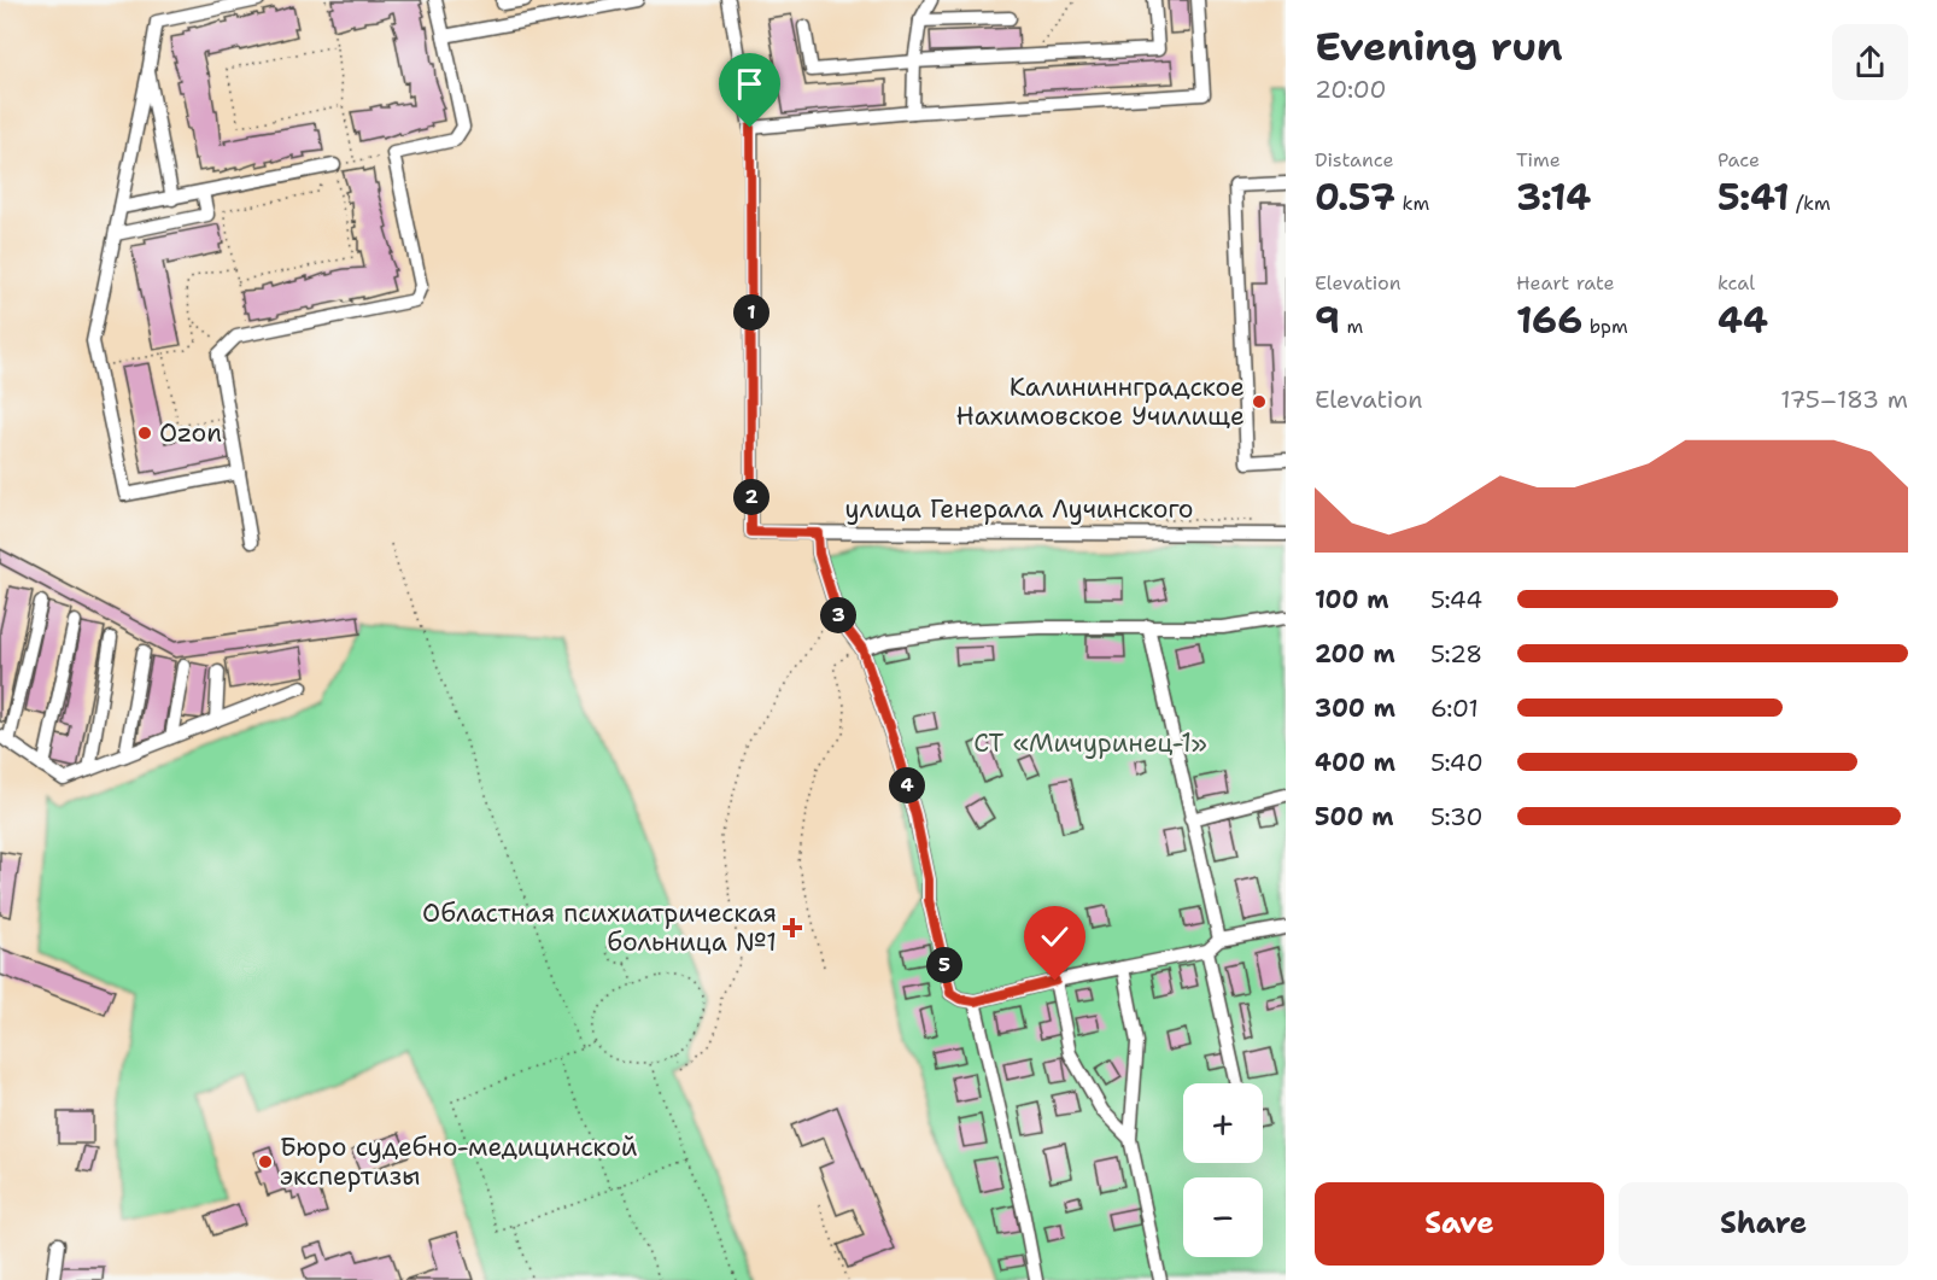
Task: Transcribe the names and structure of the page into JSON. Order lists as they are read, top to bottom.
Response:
{
  "streets": {
    "street": ["улица Генерала Лучинского"]
  },
  "parks": ["СТ «Мичуринец-1»"],
  "places": {
    "other": ["Калининнградское Нахимовское Училище", "Ozon", "Бюро судебно-медицинской экспертизы"],
    "health": ["Областная психиатрическая больница №1"]
  },
  "page": {
    "heading": ["Evening run", "20:00"],
    "stats": [
      ["Distance", "0.57 km"],
      ["Time", "3:14"],
      ["Pace", "5:41 /km"],
      ["Elevation", "9 m"],
      ["Heart rate", "166 bpm"],
      ["kcal", "44"]
    ],
    "pins": [
      "1",
      "2",
      "3",
      "4",
      "5"
    ],
    "chart": ["Elevation", "175–183 m"],
    "list": [
      {
        "name": "100 m",
        "note": "5:44"
      },
      {
        "name": "200 m",
        "note": "5:28"
      },
      {
        "name": "300 m",
        "note": "6:01"
      },
      {
        "name": "400 m",
        "note": "5:40"
      },
      {
        "name": "500 m",
        "note": "5:30"
      }
    ],
    "map_buttons": ["+", "−"],
    "buttons": ["Save", "Share"]
  }
}
